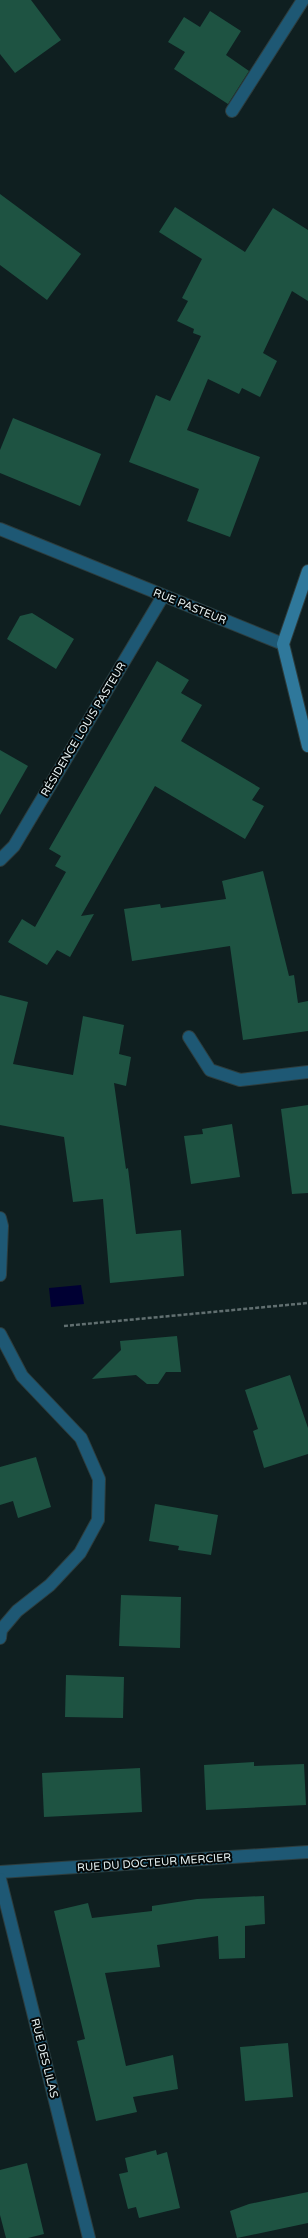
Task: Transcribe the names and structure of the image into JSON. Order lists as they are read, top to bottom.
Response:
{
  "streets": {
    "street": [
      "RUE PASTEUR",
      "RÉSIDENCE LOUIS PASTEUR",
      "RUE DU DOCTEUR MERCIER",
      "RUE DES LILAS"
    ]
  },
  "crossings": [
    ["RUE PASTEUR", "RÉSIDENCE LOUIS PASTEUR"]
  ]
}
